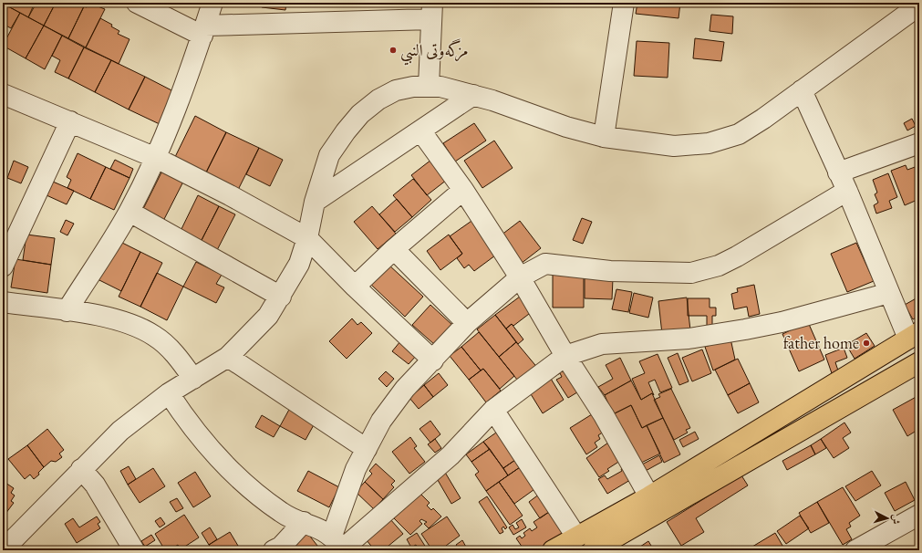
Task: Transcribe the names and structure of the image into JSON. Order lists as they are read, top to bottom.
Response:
{
  "places": ["مزگەوتی النبي", "father home"],
  "north": "right"
}
